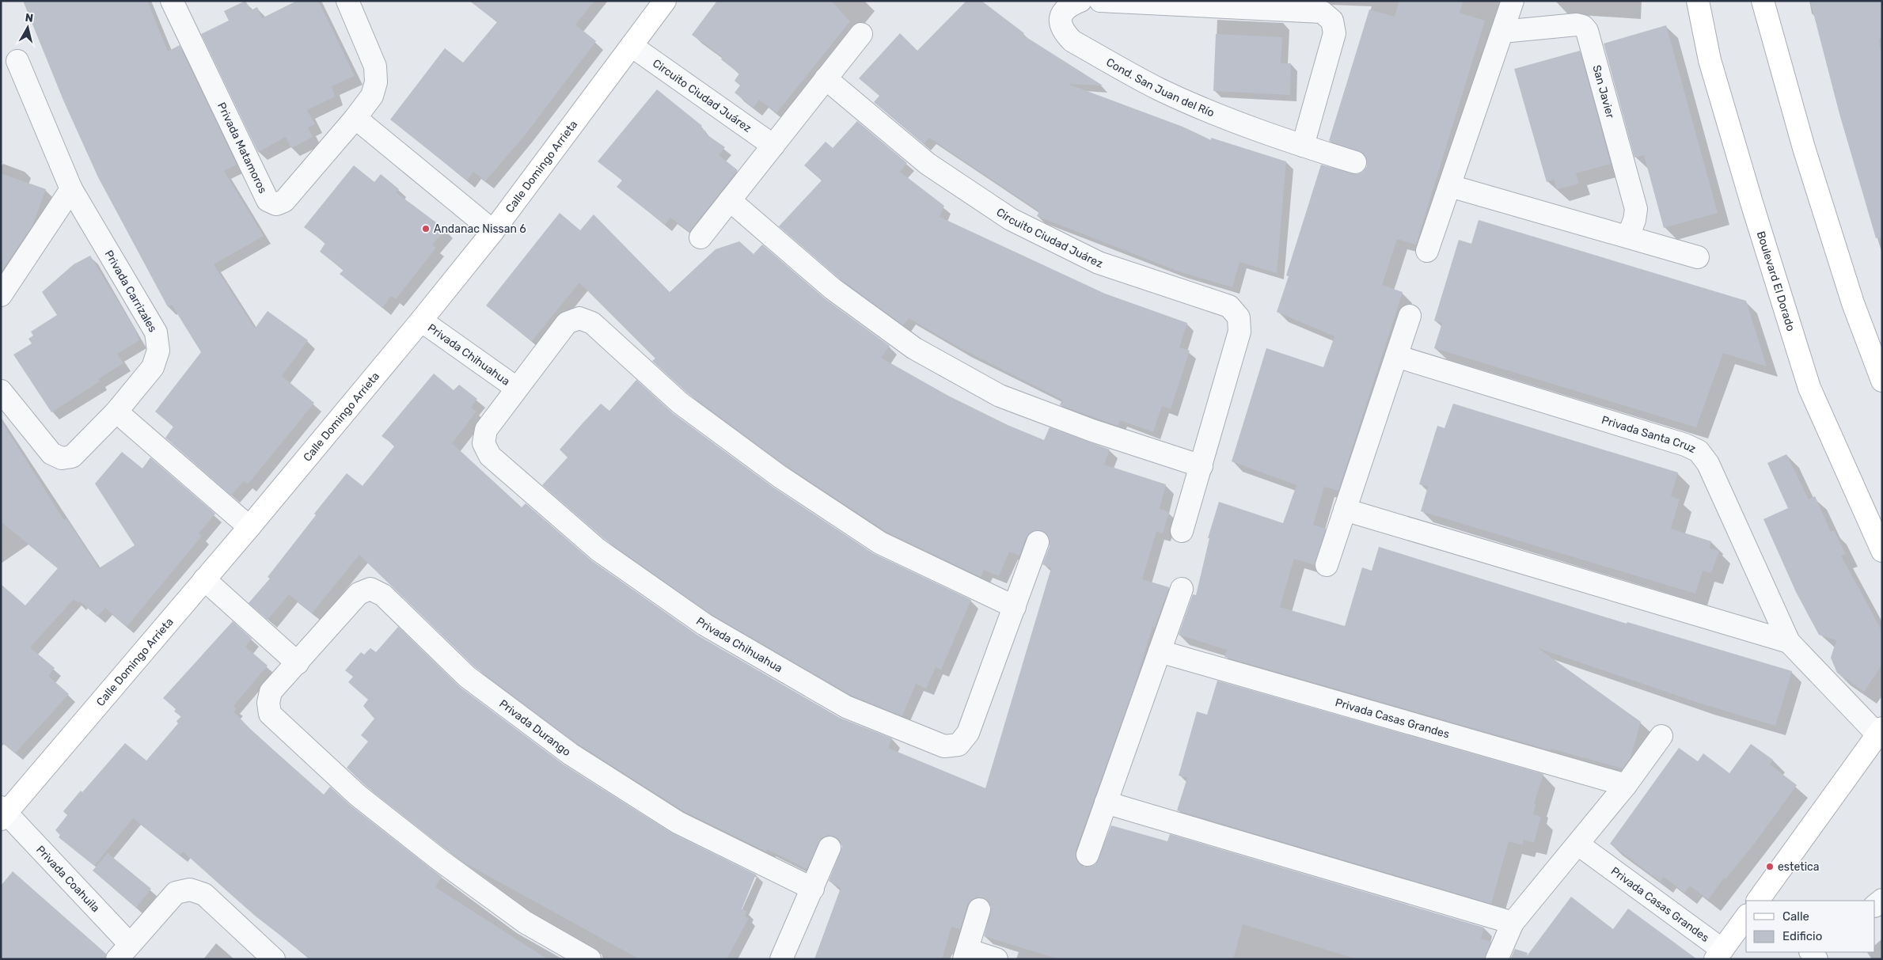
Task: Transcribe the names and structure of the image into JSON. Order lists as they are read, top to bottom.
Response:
{
  "streets": {
    "main road": ["Calle Domingo Arrieta", "Boulevard El Dorado"],
    "street": [
      "Cond. San Juan del Río",
      "San Javier",
      "Circuito Ciudad Juárez",
      "Privada Matamoros",
      "Privada Carrizales",
      "Privada Chihuahua",
      "Privada Santa Cruz",
      "Privada Casas Grandes",
      "Privada Durango",
      "Privada Coahuila"
    ]
  },
  "crossings": [
    ["Circuito Ciudad Juárez", "Calle Domingo Arrieta"],
    ["Calle Domingo Arrieta", "Privada Chihuahua"],
    ["Calle Domingo Arrieta", "Privada Coahuila"]
  ],
  "places": ["Andanac Nissan 6", "estetica"],
  "legend": ["Calle", "Edificio"],
  "north": "top"
}
